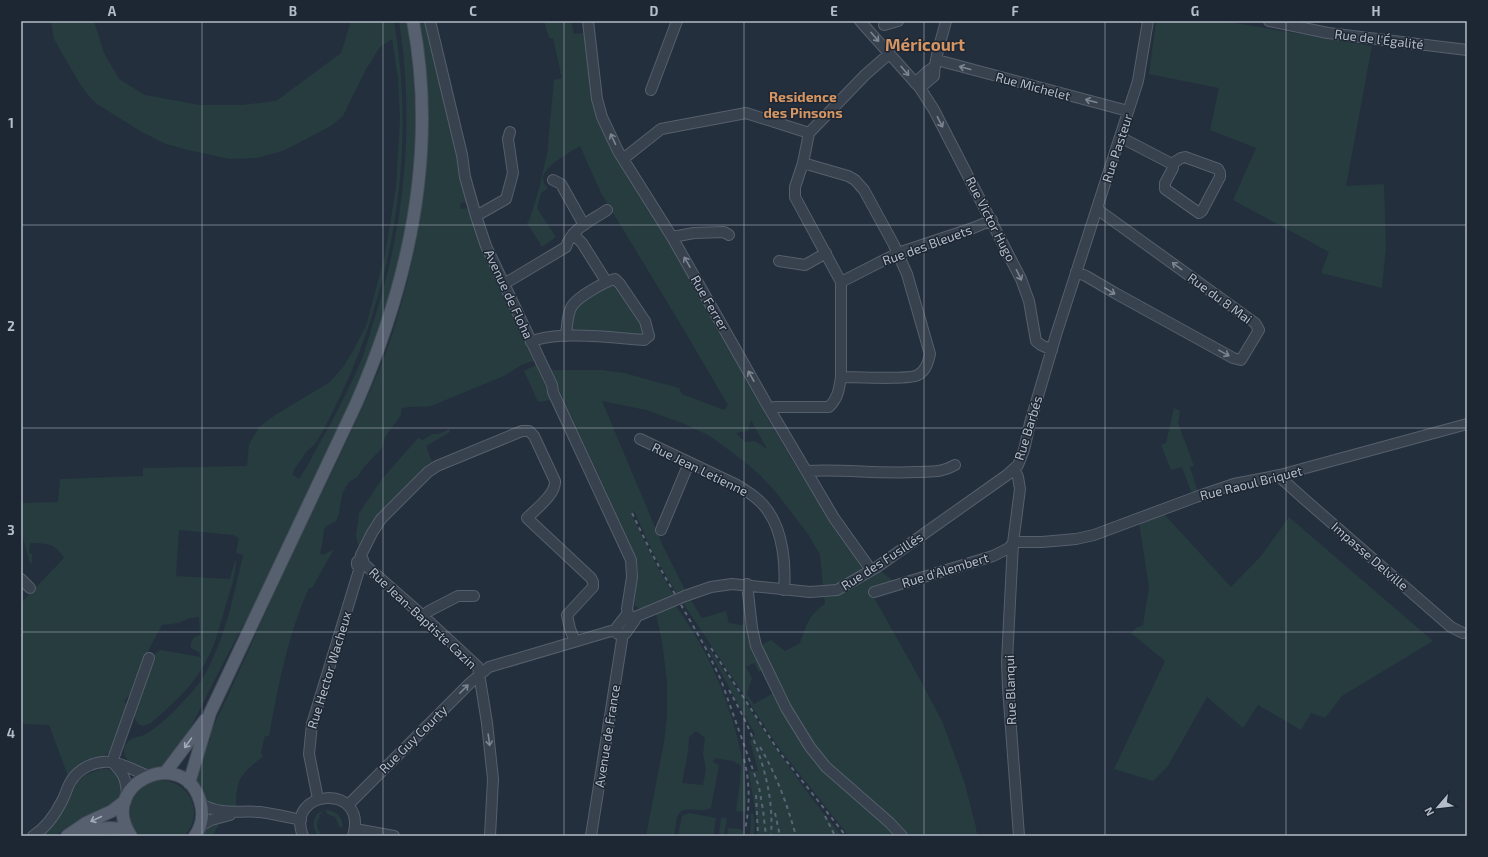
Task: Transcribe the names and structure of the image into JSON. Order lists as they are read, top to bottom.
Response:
{
  "streets": {
    "street": [
      "Rue de l'Égalité",
      "Rue Michelet",
      "Rue Pasteur",
      "Rue Victor Hugo",
      "Rue des Bleuets",
      "Avenue de Floha",
      "Rue du 8 Mai",
      "Rue Ferrer",
      "Rue Barbés",
      "Rue Jean Letienne",
      "Rue Raoul Briquet",
      "Impasse Delville",
      "Rue des Fusillés",
      "Rue d'Alembert",
      "Rue Jean-Baptiste Cazin",
      "Rue Hector Wacheux",
      "Rue Blanqui",
      "Avenue de France",
      "Rue Guy Courty"
    ]
  },
  "crossings": [
    ["Rue Michelet", "Rue Pasteur"],
    ["Rue Pasteur", "Rue Victor Hugo"],
    ["Rue Pasteur", "Rue du 8 Mai"],
    ["Rue Pasteur", "Rue Barbés"],
    ["Rue Victor Hugo", "Rue des Bleuets"],
    ["Rue Victor Hugo", "Rue Barbés"],
    ["Avenue de Floha", "Rue des Fusillés"],
    ["Rue Ferrer", "Rue des Fusillés"],
    ["Rue Barbés", "Rue Raoul Briquet"],
    ["Rue Barbés", "Rue des Fusillés"],
    ["Rue Barbés", "Rue d'Alembert"],
    ["Rue Barbés", "Rue Blanqui"],
    ["Rue Jean Letienne", "Rue des Fusillés"],
    ["Rue Raoul Briquet", "Impasse Delville"],
    ["Rue Raoul Briquet", "Rue d'Alembert"],
    ["Rue Raoul Briquet", "Rue Blanqui"],
    ["Rue d'Alembert", "Rue Blanqui"],
    ["Rue Jean-Baptiste Cazin", "Rue Hector Wacheux"],
    ["Rue Jean-Baptiste Cazin", "Rue Guy Courty"],
    ["Rue Hector Wacheux", "Rue Guy Courty"],
    ["Avenue de France", "Rue Guy Courty"]
  ],
  "one_way": [
    "Rue Michelet",
    "Rue Victor Hugo",
    "Rue Ferrer",
    "Rue Guy Courty"
  ],
  "districts": ["Méricourt", "Residence des Pinsons"],
  "north": "bottom left",
  "grid": {
    "columns": [
      "A",
      "B",
      "C",
      "D",
      "E",
      "F",
      "G",
      "H"
    ],
    "rows": [
      "1",
      "2",
      "3",
      "4"
    ]
  }
}
